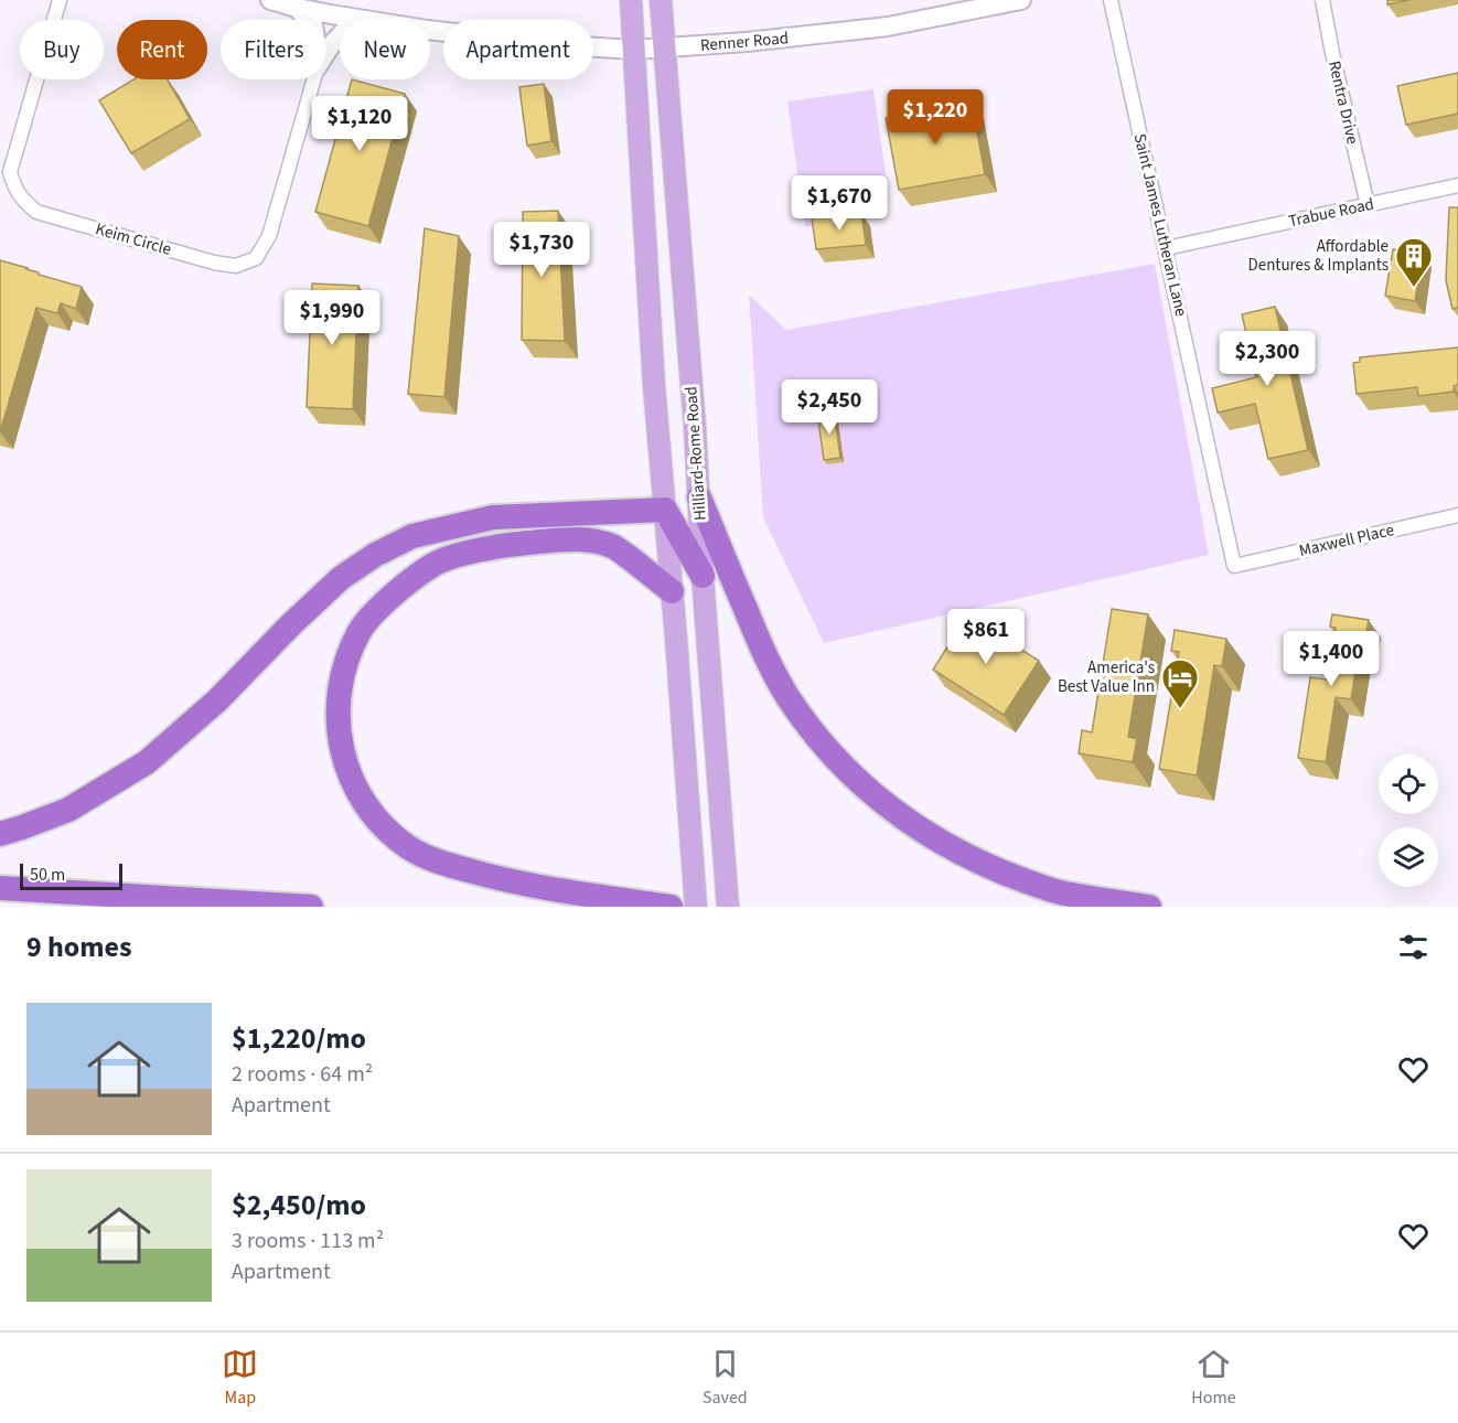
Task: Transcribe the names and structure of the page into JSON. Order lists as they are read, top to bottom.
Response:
{
  "streets": {
    "main road": ["Renner Road", "Hilliard-Rome Road"],
    "street": [
      "Rentra Drive",
      "Trabue Road",
      "Saint James Lutheran Lane",
      "Keim Circle",
      "Maxwell Place"
    ]
  },
  "crossings": [
    ["Renner Road", "Hilliard-Rome Road"],
    ["Rentra Drive", "Trabue Road"],
    ["Trabue Road", "Saint James Lutheran Lane"],
    ["Saint James Lutheran Lane", "Maxwell Place"]
  ],
  "places": {
    "building": ["Affordable Dentures & Implants"],
    "hotel": ["America's Best Value Inn"]
  },
  "scale_bar": "50 m",
  "page": {
    "chip": [
      "Buy",
      "Rent",
      "Filters",
      "New",
      "Apartment"
    ],
    "price": [
      "$1,220",
      "$1,120",
      "$1,670",
      "$1,730",
      "$1,990",
      "$2,300",
      "$2,450",
      "$861",
      "$1,400"
    ],
    "scale": "50 m",
    "heading": "9 homes",
    "list": [
      {
        "name": "$1,220/mo",
        "note": "2 rooms · 64 m² · Apartment"
      },
      {
        "name": "$2,450/mo",
        "note": "3 rooms · 113 m² · Apartment"
      }
    ],
    "tabs": ["Map", "Saved", "Home"]
  }
}
